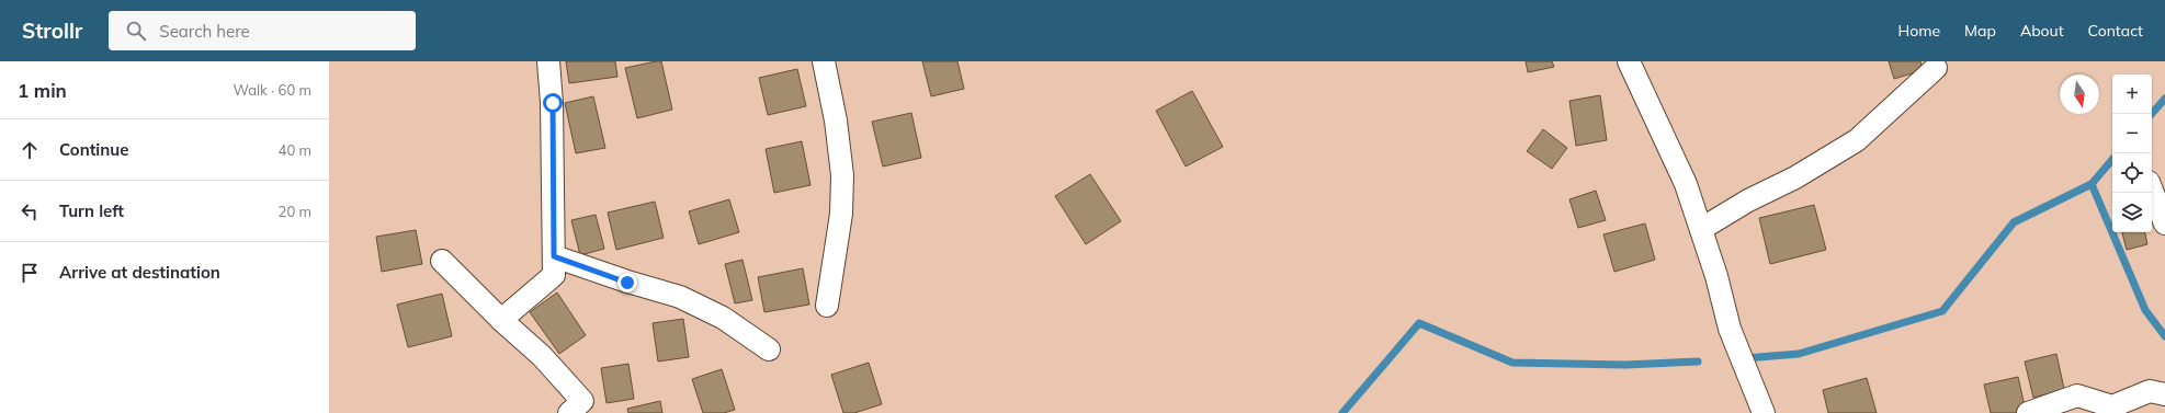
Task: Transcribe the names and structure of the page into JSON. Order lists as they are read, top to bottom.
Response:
{
  "north": "bottom",
  "page": {
    "header": "Strollr",
    "search": "Search here",
    "nav": [
      "Home",
      "Map",
      "About",
      "Contact"
    ],
    "heading": ["1 min", "Walk · 60 m"],
    "map_buttons": ["+", "−"],
    "list": [
      ["Continue", "40 m"],
      ["Turn left", "20 m"],
      "Arrive at destination"
    ]
  }
}
